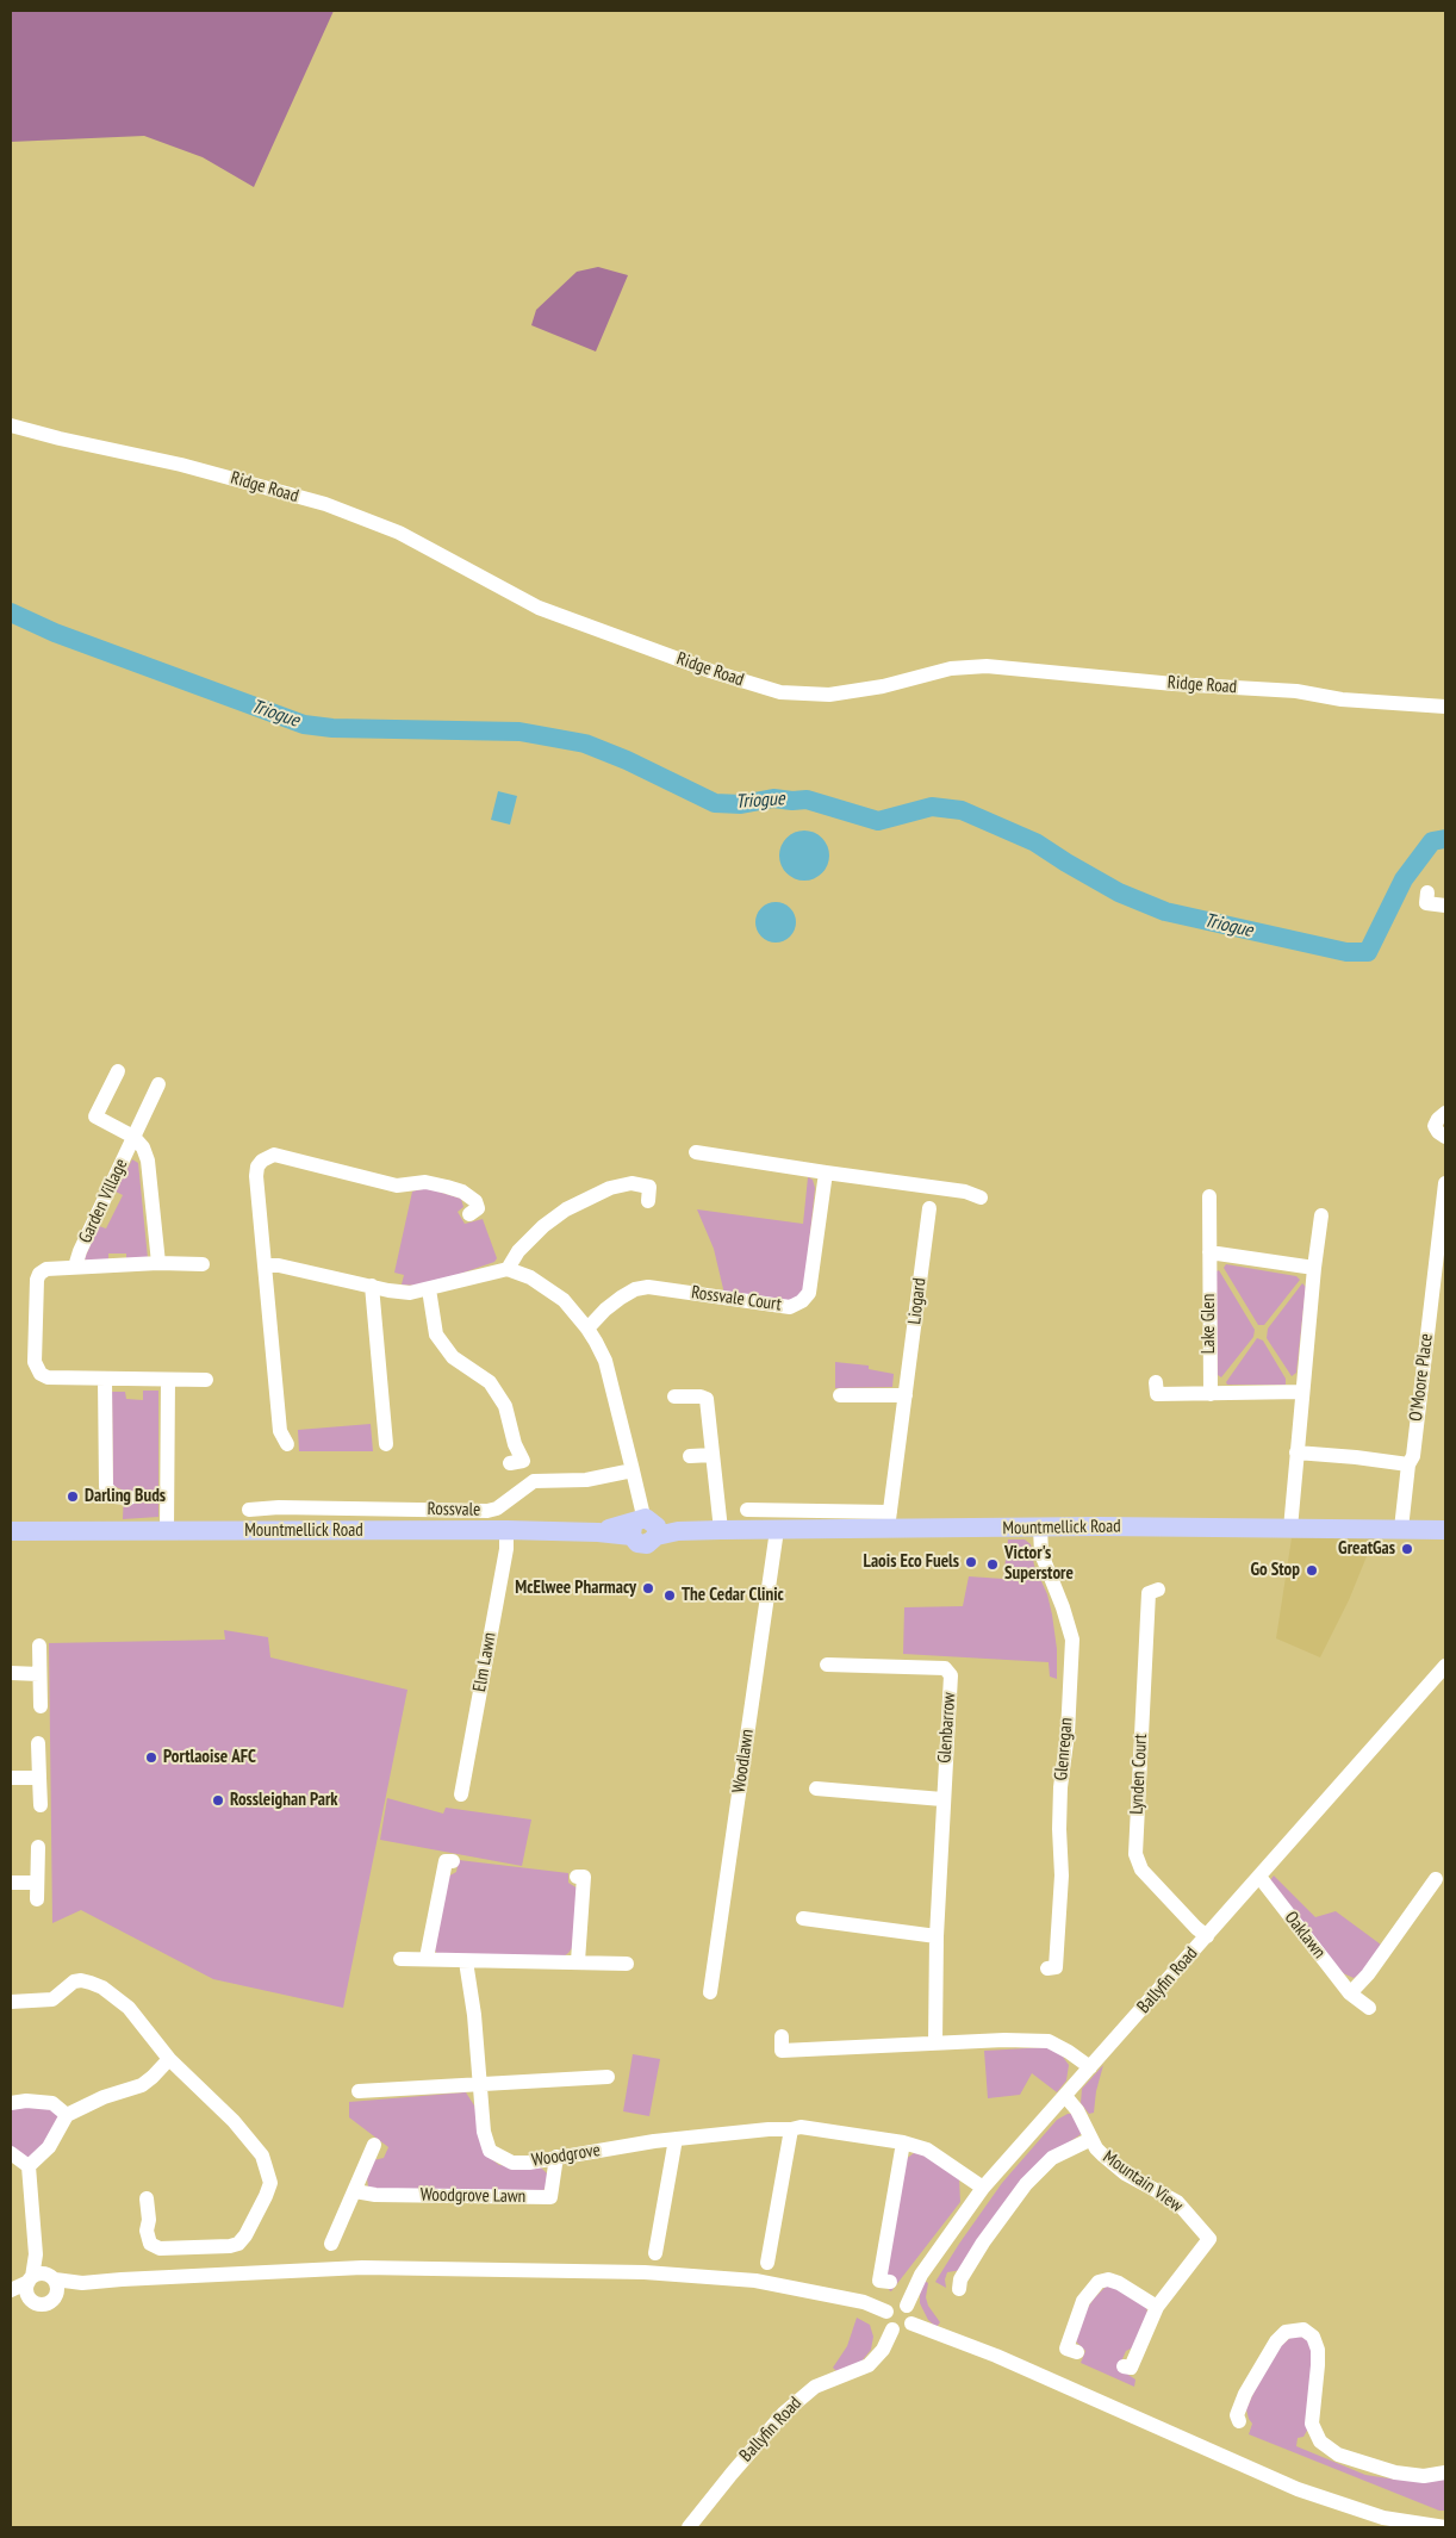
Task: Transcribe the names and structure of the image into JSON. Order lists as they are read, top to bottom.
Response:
{
  "streets": {
    "main road": ["Mountmellick Road"],
    "street": [
      "Ridge Road",
      "Garden Village",
      "Rossvale Court",
      "Liogard",
      "Lake Glen",
      "O'Moore Place",
      "Rossvale",
      "Elm Lawn",
      "Glenbarrow",
      "Glenregan",
      "Woodlawn",
      "Lynden Court",
      "Oaklawn",
      "Ballyfin Road",
      "Woodgrove",
      "Mountain View",
      "Woodgrove Lawn"
    ]
  },
  "crossings": [
    ["Liogard", "Mountmellick Road"],
    ["O'Moore Place", "Mountmellick Road"],
    ["Mountmellick Road", "Elm Lawn"],
    ["Mountmellick Road", "Glenregan"],
    ["Mountmellick Road", "Woodlawn"],
    ["Lynden Court", "Ballyfin Road"],
    ["Oaklawn", "Ballyfin Road"],
    ["Ballyfin Road", "Woodgrove"],
    ["Ballyfin Road", "Mountain View"],
    ["Woodgrove", "Woodgrove Lawn"]
  ],
  "water": ["Triogue"],
  "places": [
    "Darling Buds",
    "GreatGas",
    "Laois Eco Fuels",
    "Victor's Superstore",
    "Go Stop",
    "McElwee Pharmacy",
    "The Cedar Clinic",
    "Portlaoise AFC",
    "Rossleighan Park"
  ]
}
